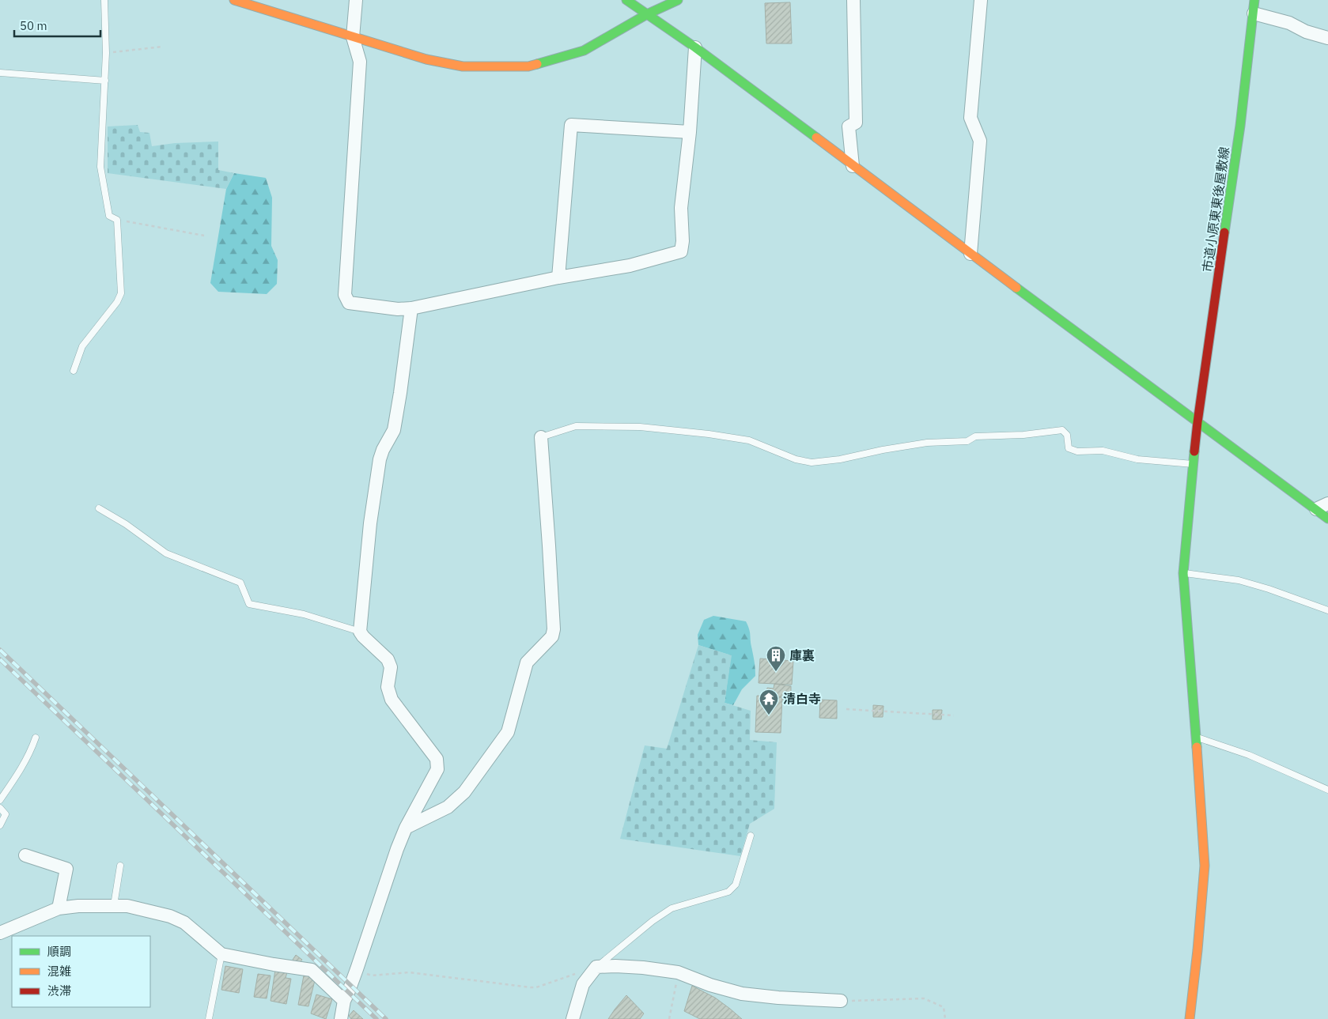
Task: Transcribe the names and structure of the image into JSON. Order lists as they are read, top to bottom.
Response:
{
  "streets": {
    "street": ["市道小原東東後屋敷線"]
  },
  "places": {
    "building": ["庫裏"],
    "temple": ["清白寺"]
  },
  "legend": ["順調", "混雑", "渋滞"],
  "scale_bar": "50 m"
}
